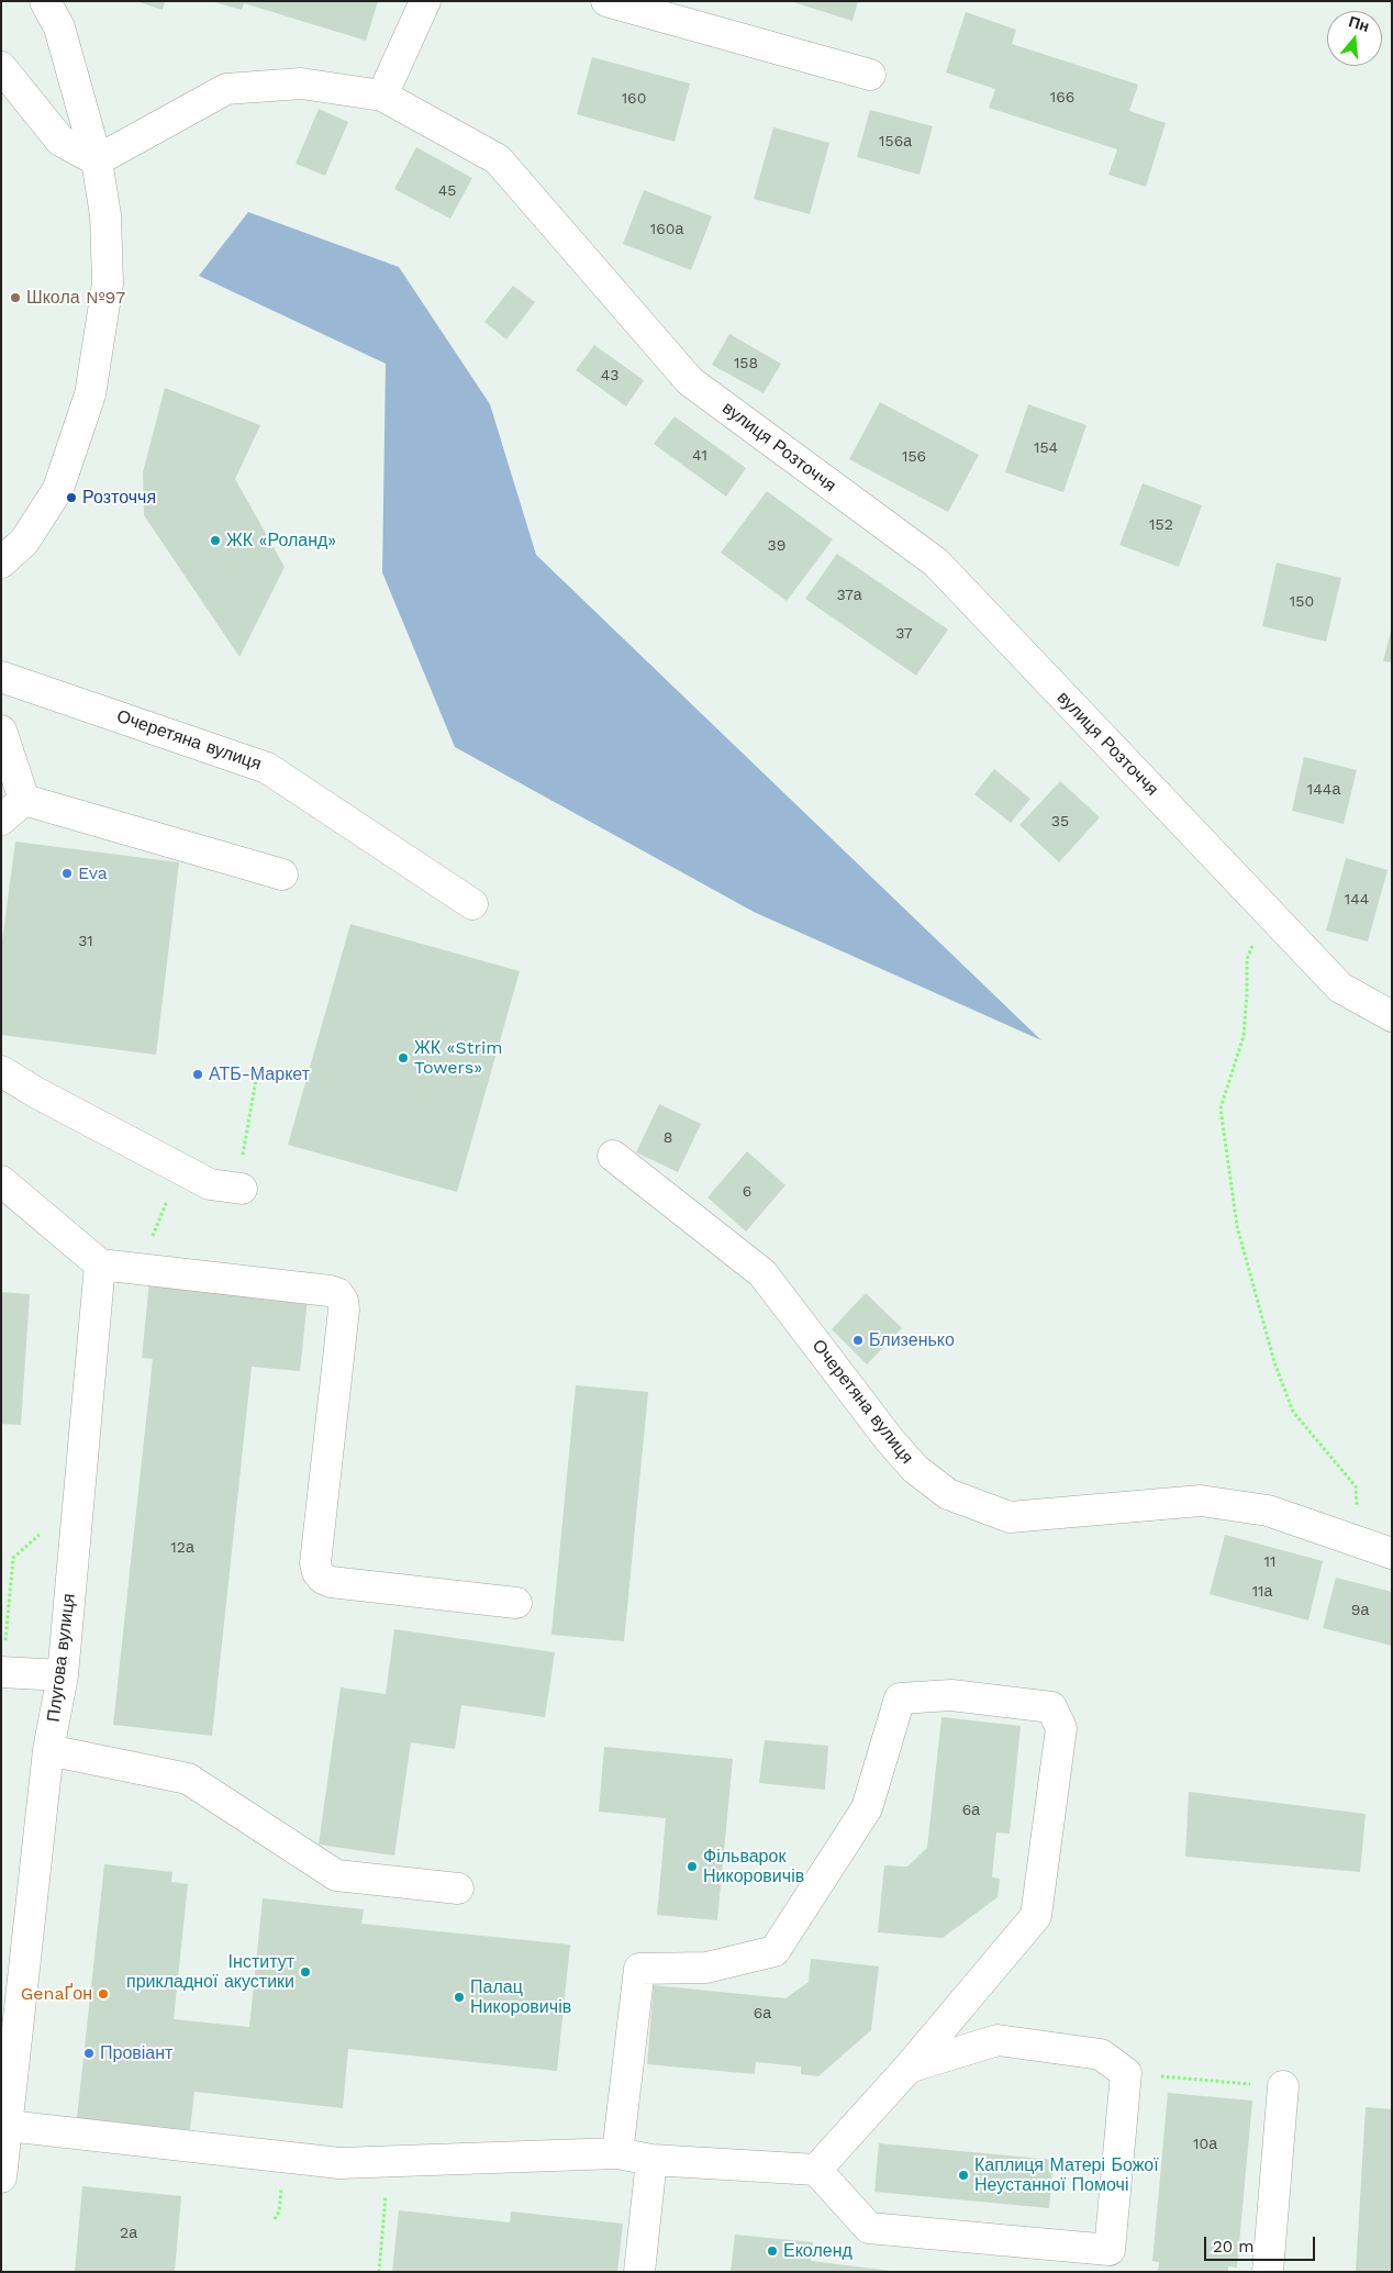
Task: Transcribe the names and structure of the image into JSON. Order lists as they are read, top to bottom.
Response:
{
  "streets": {
    "street": ["вулиця Розточчя", "Очеретяна вулиця", "Плугова вулиця"]
  },
  "places": [
    "Школа №97",
    "Розточчя",
    "ЖК «Роланд»",
    "Eva",
    "ЖК «Strim Towers»",
    "АТБ-Маркет",
    "Близенько",
    "Фільварок Никоровичів",
    "Інститут прикладної акустики",
    "GenaҐон",
    "Палац Никоровичів",
    "Провіант",
    "Каплиця Матері Божої Неустанної Помочі",
    "Еколенд"
  ],
  "house_numbers": [
    "166",
    "160",
    "156а",
    "45",
    "160а",
    "158",
    "43",
    "154",
    "41",
    "156",
    "152",
    "39",
    "37а",
    "150",
    "37",
    "144а",
    "35",
    "144",
    "31",
    "8",
    "6",
    "12а",
    "11",
    "11а",
    "9а",
    "6а",
    "6а",
    "10а",
    "2а"
  ],
  "scale_bar": "20 m",
  "north": "top"
}
